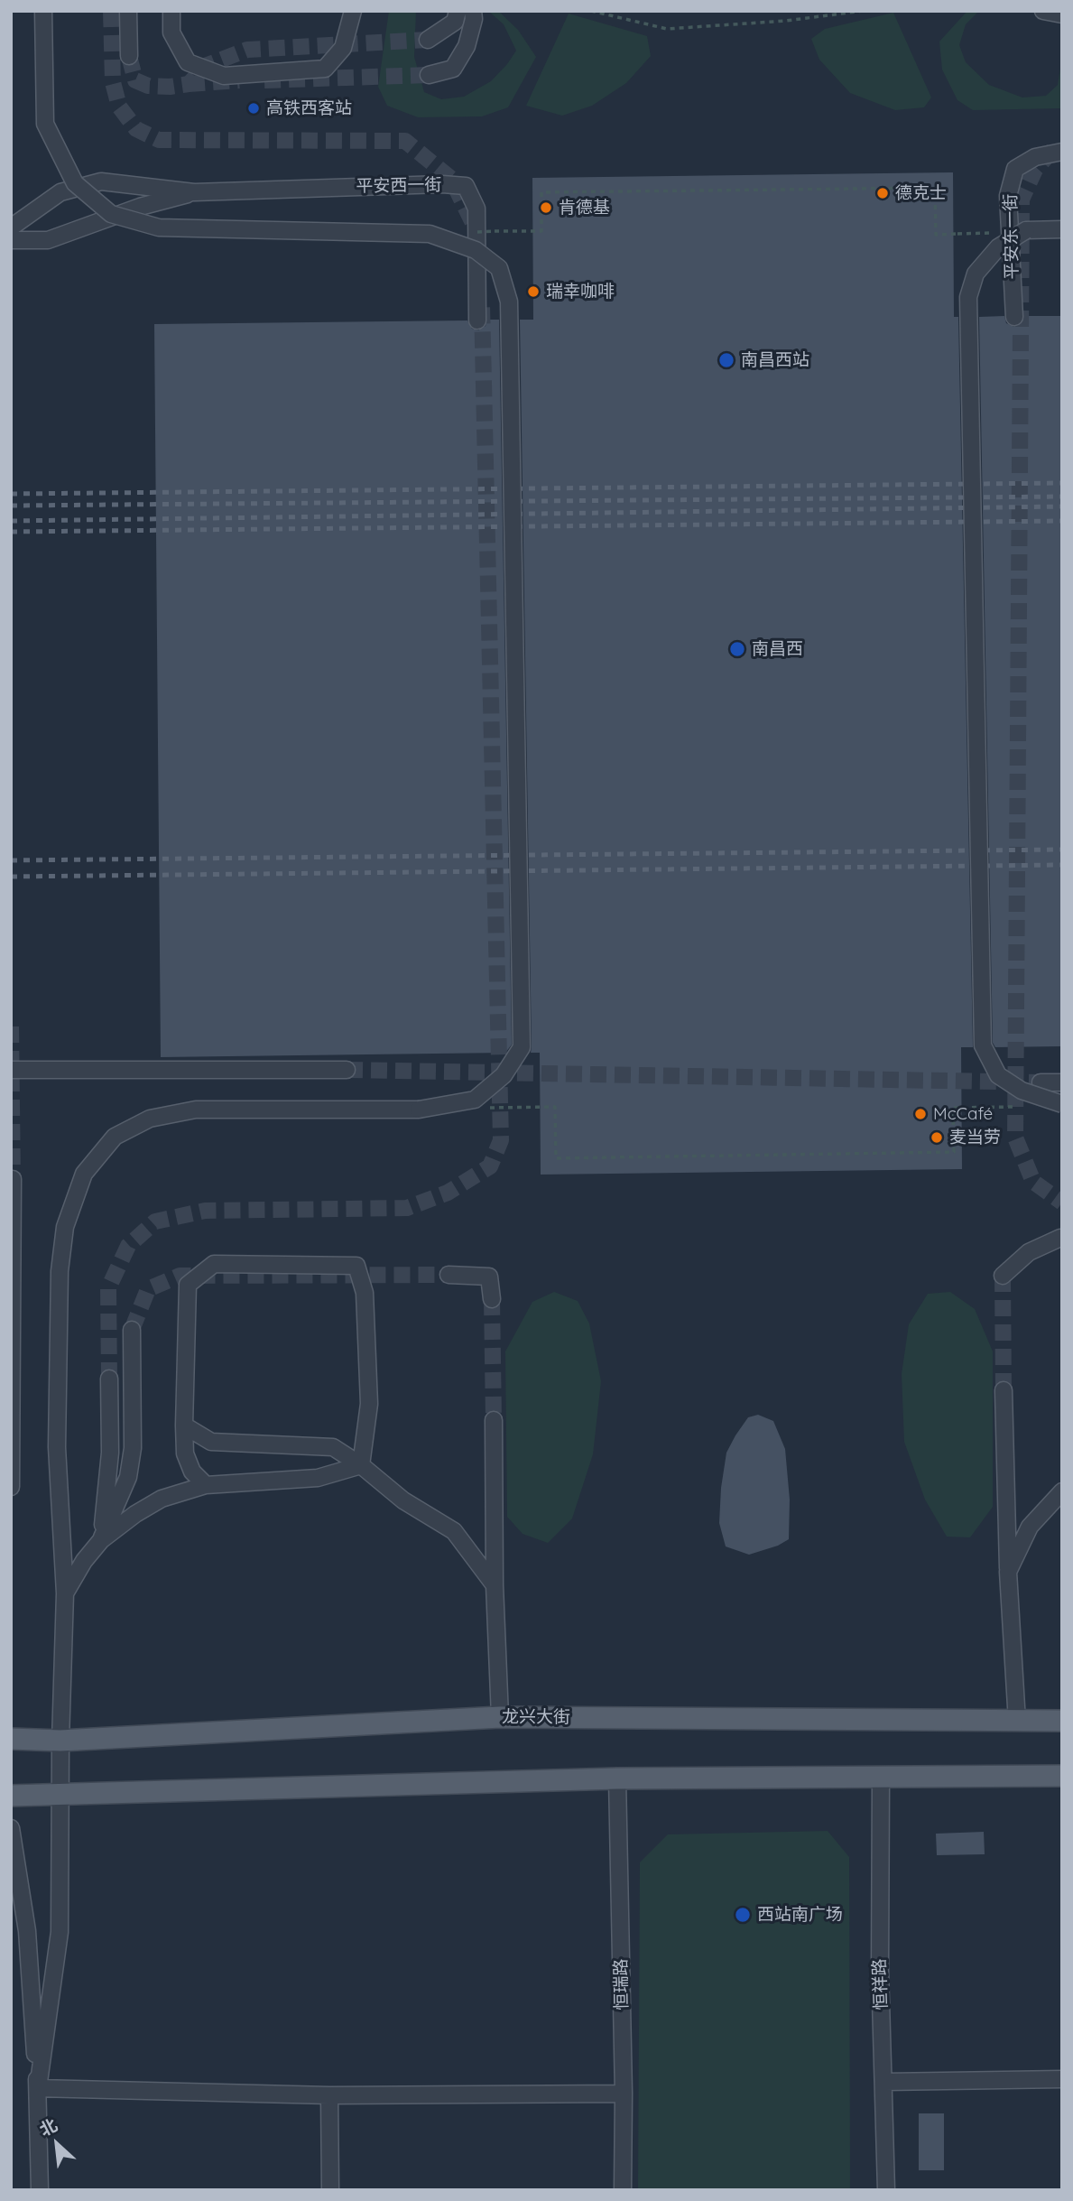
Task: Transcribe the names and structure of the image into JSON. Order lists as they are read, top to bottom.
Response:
{
  "streets": {
    "main road": ["龙兴大街"],
    "street": [
      "平安西一街",
      "平安东一街",
      "恒瑞路",
      "恒祥路"
    ]
  },
  "places": [
    "高铁西客站",
    "德克士",
    "肯德基",
    "瑞幸咖啡",
    "南昌西站",
    "南昌西",
    "McCafé",
    "麦当劳",
    "西站南广场"
  ],
  "north": "top left"
}
